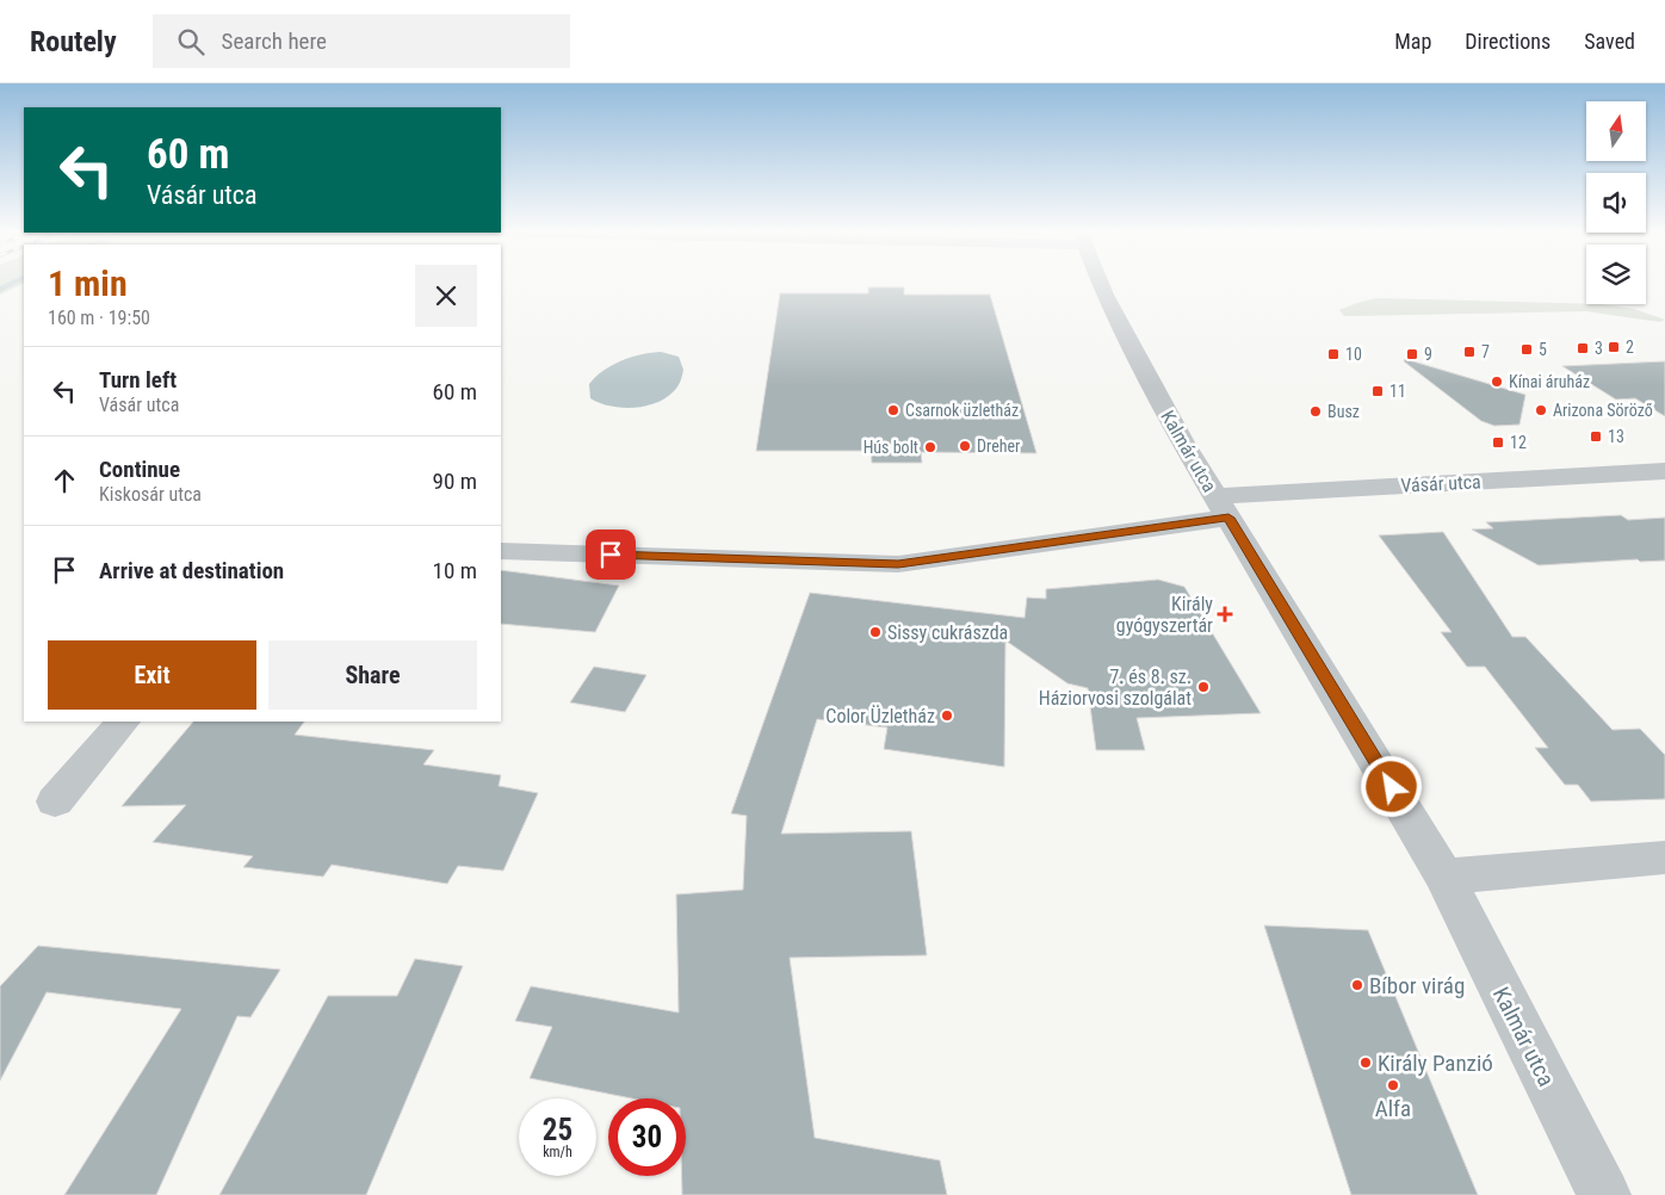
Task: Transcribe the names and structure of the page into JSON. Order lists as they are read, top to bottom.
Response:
{
  "streets": {
    "street": ["Kalmár utca", "Vásár utca"]
  },
  "crossings": [
    ["Kalmár utca", "Vásár utca"]
  ],
  "places": {
    "transit": [
      "2",
      "3",
      "5",
      "7",
      "10",
      "9",
      "11",
      "13",
      "12"
    ],
    "other": [
      "Kínai áruház",
      "Csarnok üzletház",
      "Arizona Söröző",
      "Busz",
      "Dreher",
      "Hús bolt",
      "Sissy cukrászda",
      "7. és 8. sz. Háziorvosi szolgálat",
      "Color Üzletház",
      "Bíbor virág",
      "Király Panzió",
      "Alfa"
    ],
    "health": ["Király gyógyszertár"]
  },
  "north": "top",
  "page": {
    "header": "Routely",
    "search": "Search here",
    "nav": ["Map", "Directions", "Saved"],
    "turn": ["60 m", "Vásár utca"],
    "heading": ["1 min", "160 m · 19:50"],
    "list": [
      {
        "name": "Turn left",
        "note": "Vásár utca",
        "value": "60 m"
      },
      {
        "name": "Continue",
        "note": "Kiskosár utca",
        "value": "90 m"
      },
      {
        "name": "Arrive at destination",
        "value": "10 m"
      }
    ],
    "buttons": ["Exit", "Share"],
    "speed": "25 km/h",
    "limit": "30"
  }
}
